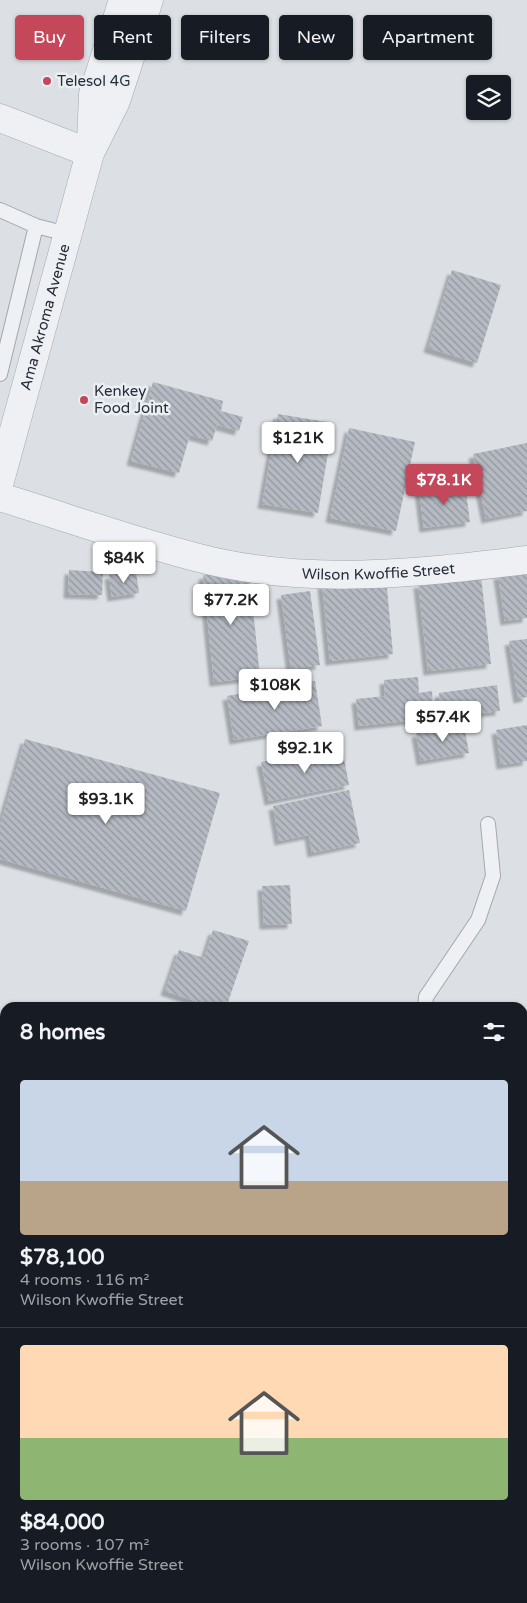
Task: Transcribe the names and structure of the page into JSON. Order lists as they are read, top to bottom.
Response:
{
  "streets": {
    "street": ["Ama Akroma Avenue", "Wilson Kwoffie Street"]
  },
  "places": ["Telesol 4G", "Kenkey Food Joint"],
  "page": {
    "chip": [
      "Buy",
      "Rent",
      "Filters",
      "New",
      "Apartment"
    ],
    "price": [
      "$121K",
      "$78.1K",
      "$84K",
      "$77.2K",
      "$108K",
      "$57.4K",
      "$92.1K",
      "$93.1K"
    ],
    "heading": "8 homes",
    "list": [
      {
        "name": "$78,100",
        "note": "4 rooms · 116 m² · Wilson Kwoffie Street"
      },
      {
        "name": "$84,000",
        "note": "3 rooms · 107 m² · Wilson Kwoffie Street"
      }
    ]
  }
}
